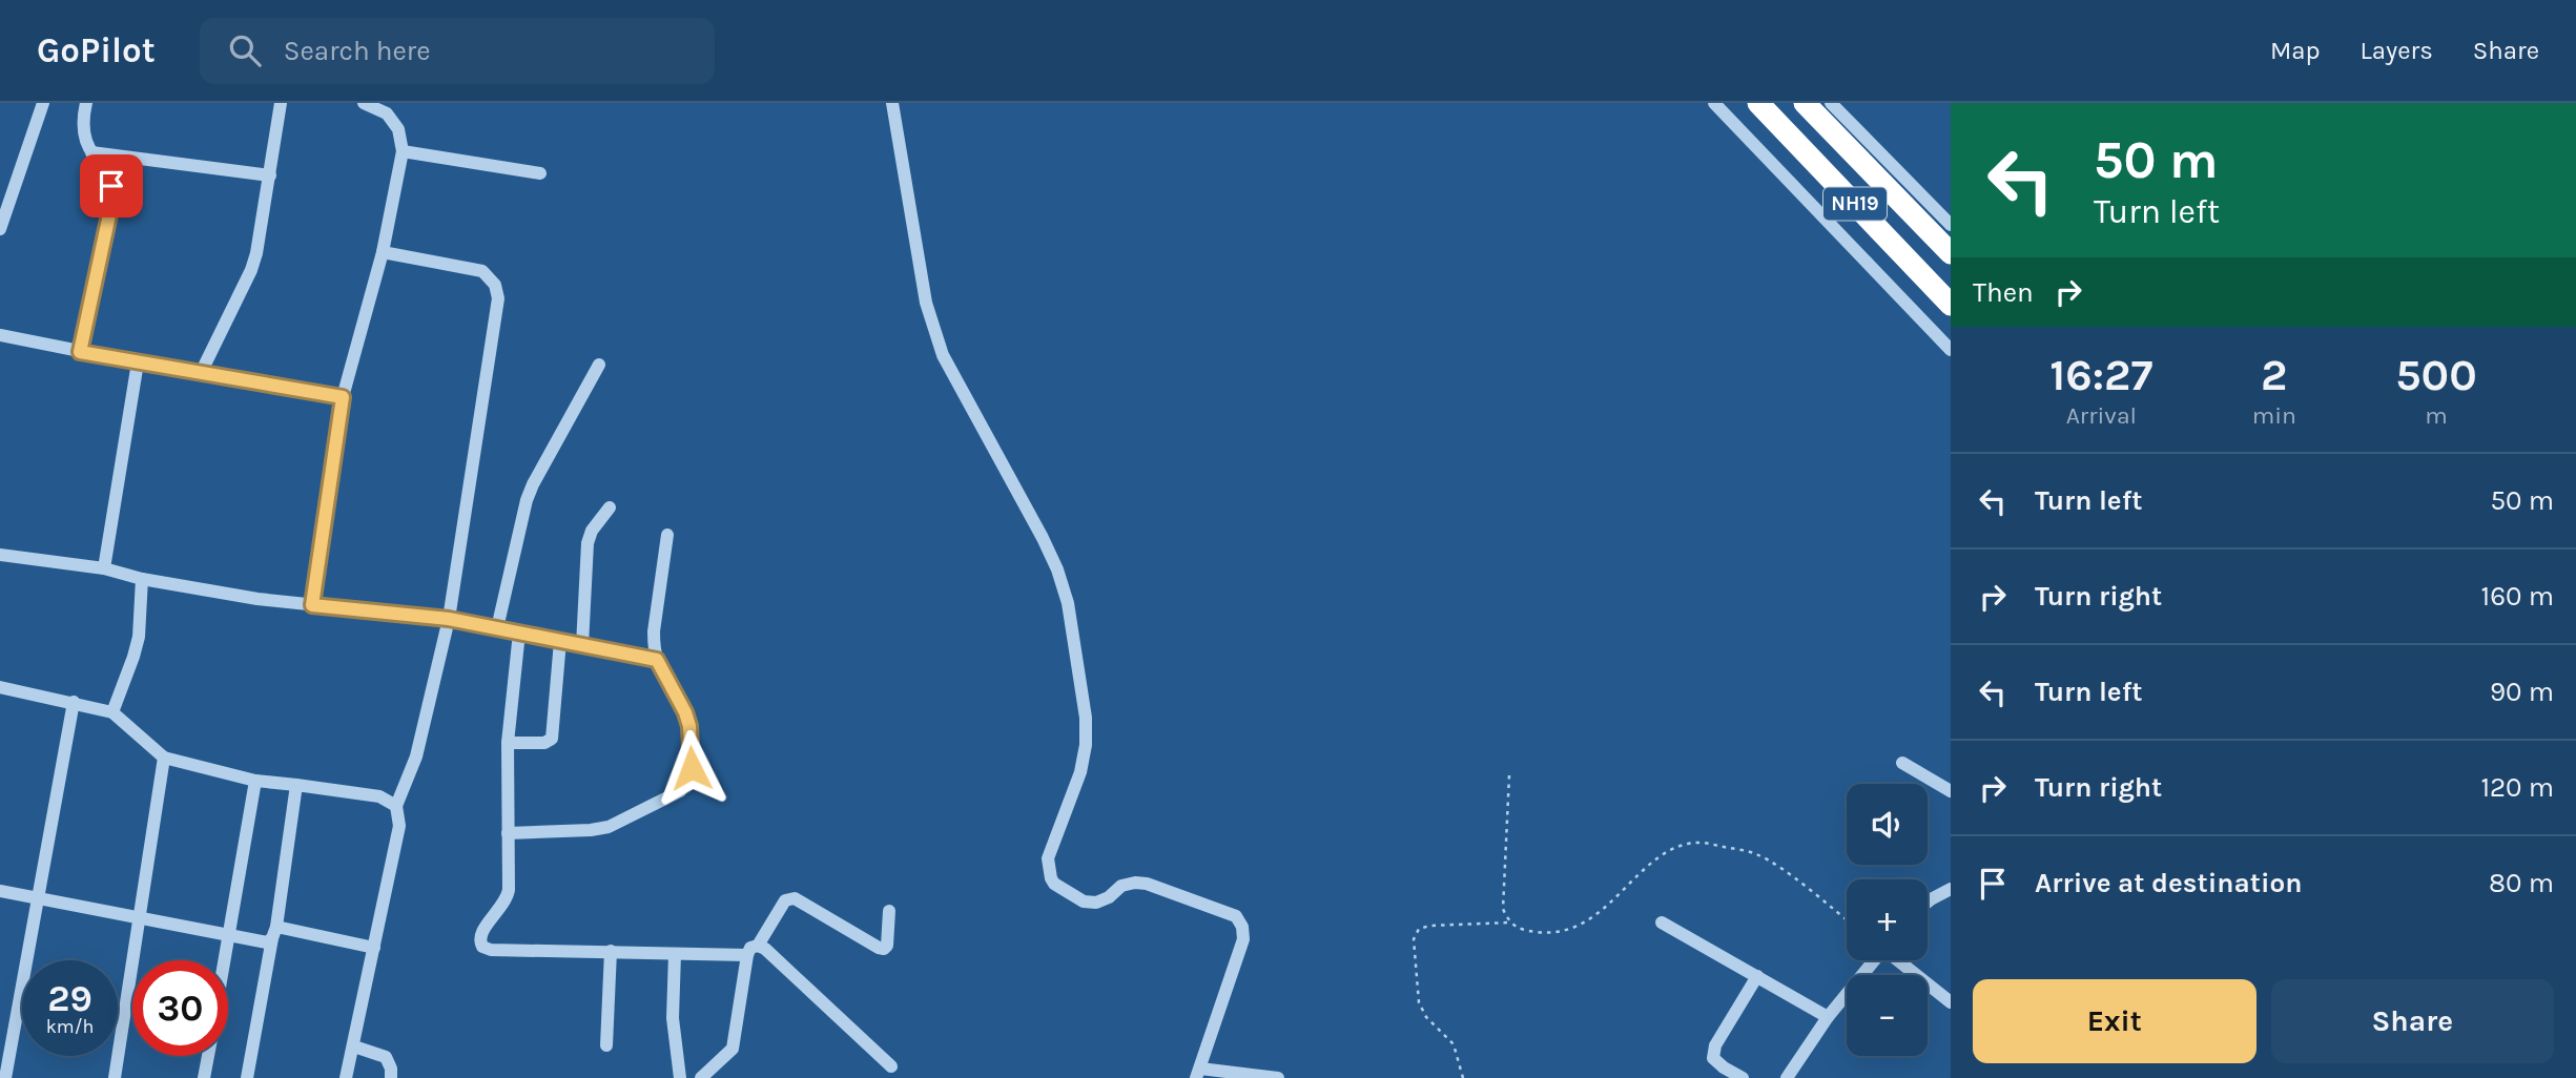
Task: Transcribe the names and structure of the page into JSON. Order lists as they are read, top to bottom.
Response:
{
  "streets": {
    "highway": ["NH19"]
  },
  "page": {
    "header": "GoPilot",
    "search": "Search here",
    "nav": ["Map", "Layers", "Share"],
    "turn": ["50 m", "Turn left"],
    "then": "Then",
    "eta": [
      "16:27",
      "Arrival",
      "2",
      "min",
      "500",
      "m"
    ],
    "list": [
      {
        "name": "Turn left",
        "value": "50 m"
      },
      {
        "name": "Turn right",
        "value": "160 m"
      },
      {
        "name": "Turn left",
        "value": "90 m"
      },
      {
        "name": "Turn right",
        "value": "120 m"
      },
      {
        "name": "Arrive at destination",
        "value": "80 m"
      }
    ],
    "map_buttons": ["+", "−"],
    "speed": "29 km/h",
    "limit": "30",
    "buttons": ["Exit", "Share"]
  }
}
